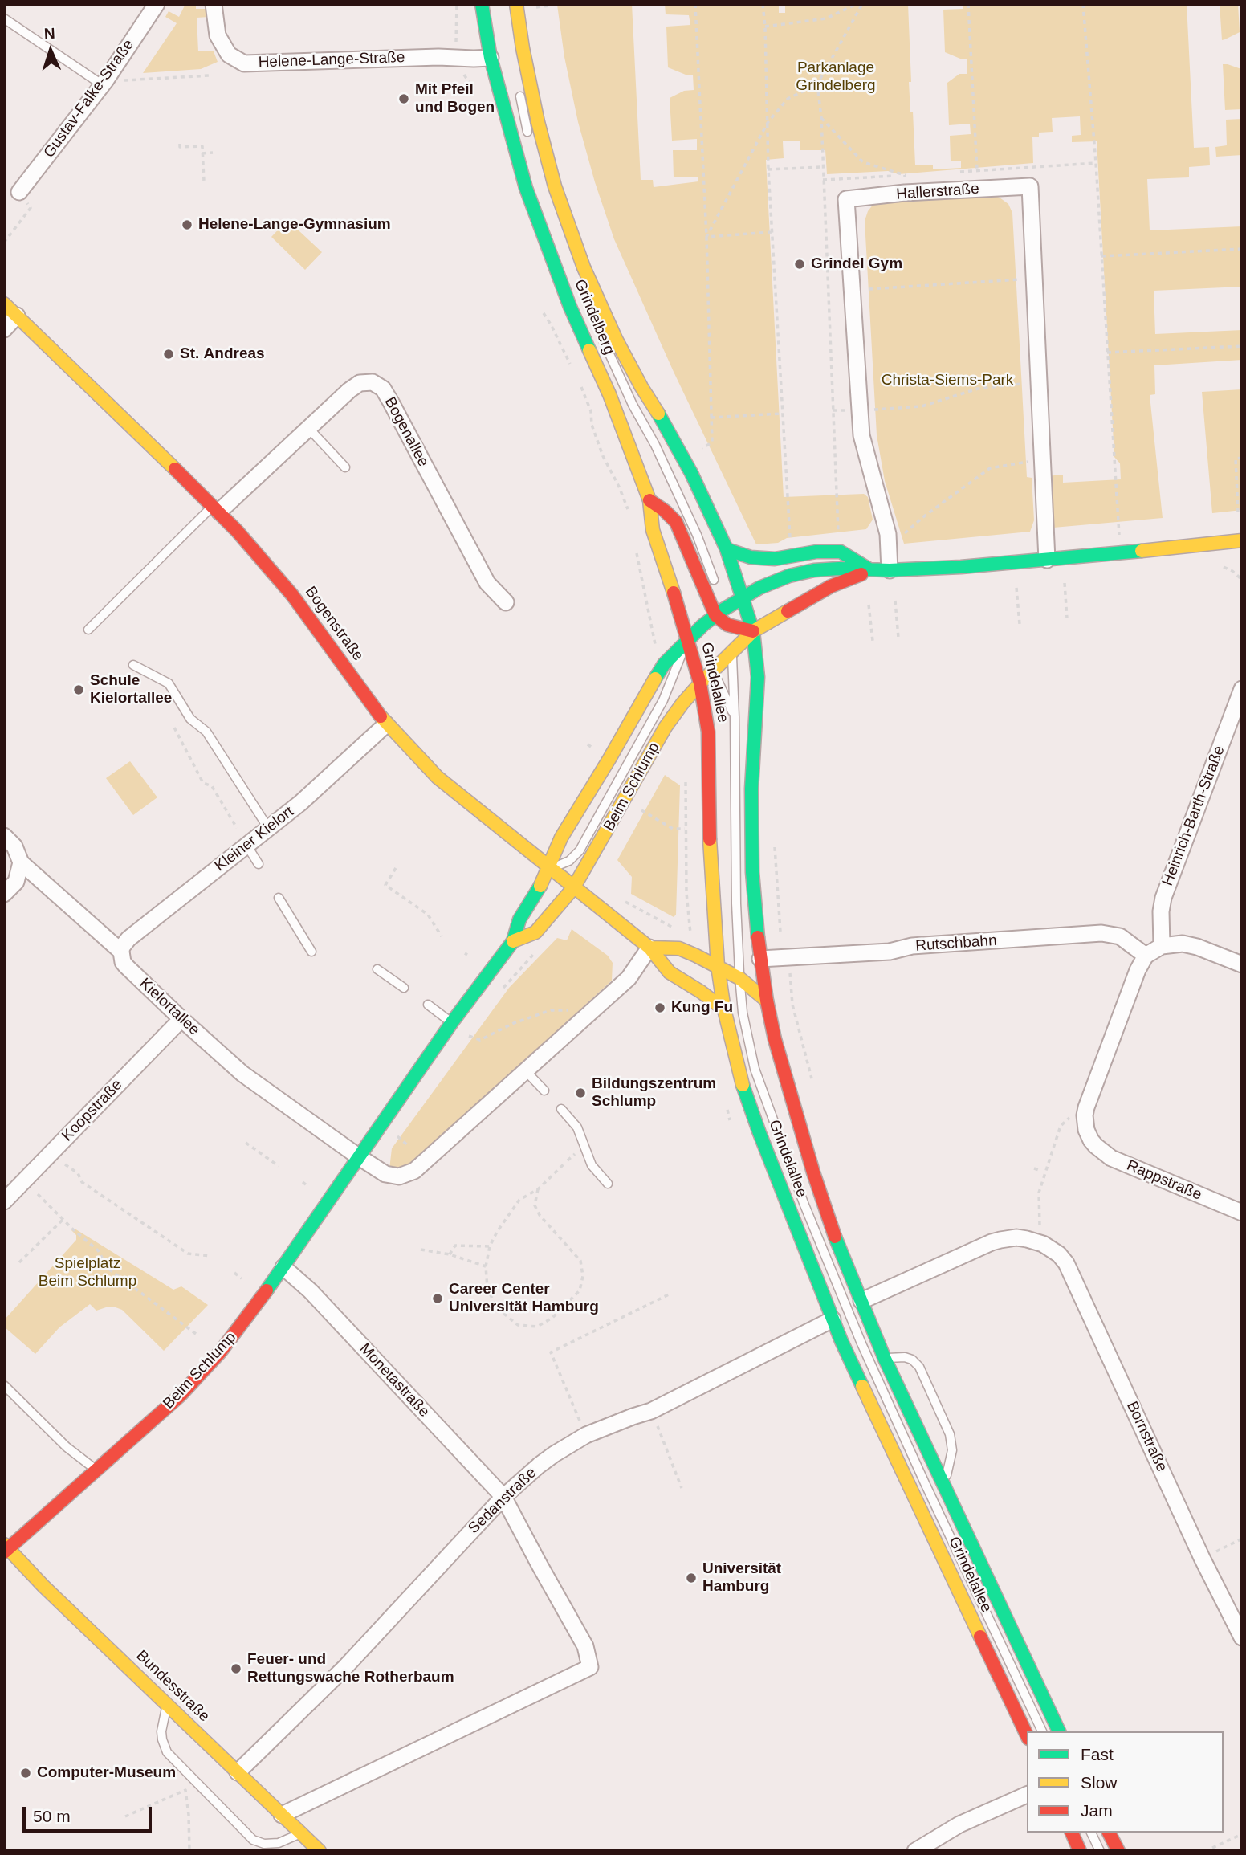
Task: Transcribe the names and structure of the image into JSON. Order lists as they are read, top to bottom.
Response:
{
  "streets": {
    "main road": [
      "Grindelberg",
      "Bogenstraße",
      "Grindelallee",
      "Beim Schlump",
      "Bundesstraße"
    ],
    "street": [
      "Helene-Lange-Straße",
      "Gustav-Falke-Straße",
      "Hallerstraße",
      "Bogenallee",
      "Heinrich-Barth-Straße",
      "Kleiner Kielort",
      "Rutschbahn",
      "Kielortallee",
      "Koopstraße",
      "Rappstraße",
      "Monetastraße",
      "Bornstraße",
      "Sedanstraße"
    ]
  },
  "crossings": [
    ["Helene-Lange-Straße", "Grindelberg"],
    ["Grindelberg", "Grindelallee"],
    ["Grindelberg", "Beim Schlump"],
    ["Bogenallee", "Bogenstraße"],
    ["Bogenstraße", "Grindelallee"],
    ["Bogenstraße", "Beim Schlump"],
    ["Bogenstraße", "Kleiner Kielort"],
    ["Grindelallee", "Beim Schlump"],
    ["Grindelallee", "Rutschbahn"],
    ["Grindelallee", "Sedanstraße"],
    ["Beim Schlump", "Kielortallee"],
    ["Beim Schlump", "Monetastraße"],
    ["Beim Schlump", "Bundesstraße"],
    ["Kleiner Kielort", "Kielortallee"],
    ["Kielortallee", "Koopstraße"],
    ["Monetastraße", "Sedanstraße"],
    ["Monetastraße", "Bundesstraße"],
    ["Sedanstraße", "Bundesstraße"]
  ],
  "parks": ["Parkanlage Grindelberg", "Christa-Siems-Park", "Spielplatz Beim Schlump"],
  "places": [
    "Mit Pfeil und Bogen",
    "Helene-Lange-Gymnasium",
    "Grindel Gym",
    "St. Andreas",
    "Schule Kielortallee",
    "Kung Fu",
    "Bildungszentrum Schlump",
    "Career Center Universität Hamburg",
    "Universität Hamburg",
    "Feuer- und Rettungswache Rotherbaum",
    "Computer-Museum"
  ],
  "legend": ["Fast", "Slow", "Jam"],
  "scale_bar": "50 m",
  "north": "top"
}
